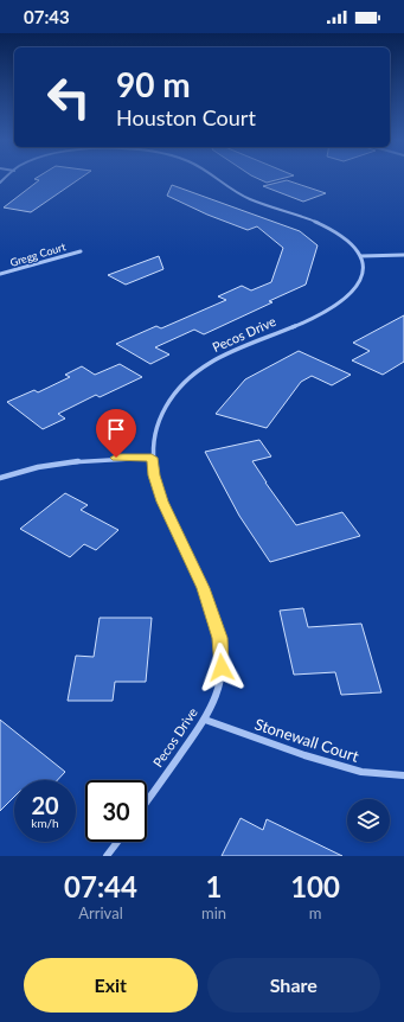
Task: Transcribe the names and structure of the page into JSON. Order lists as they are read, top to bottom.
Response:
{
  "streets": {
    "street": ["Gregg Court", "Pecos Drive", "Stonewall Court"]
  },
  "crossings": [
    ["Pecos Drive", "Stonewall Court"]
  ],
  "page": {
    "status": "07:43",
    "turn": ["90 m", "Houston Court"],
    "speed": "20 km/h",
    "limit": "30",
    "eta": [
      "07:44",
      "Arrival",
      "1",
      "min",
      "100",
      "m"
    ],
    "buttons": ["Exit", "Share"]
  }
}
